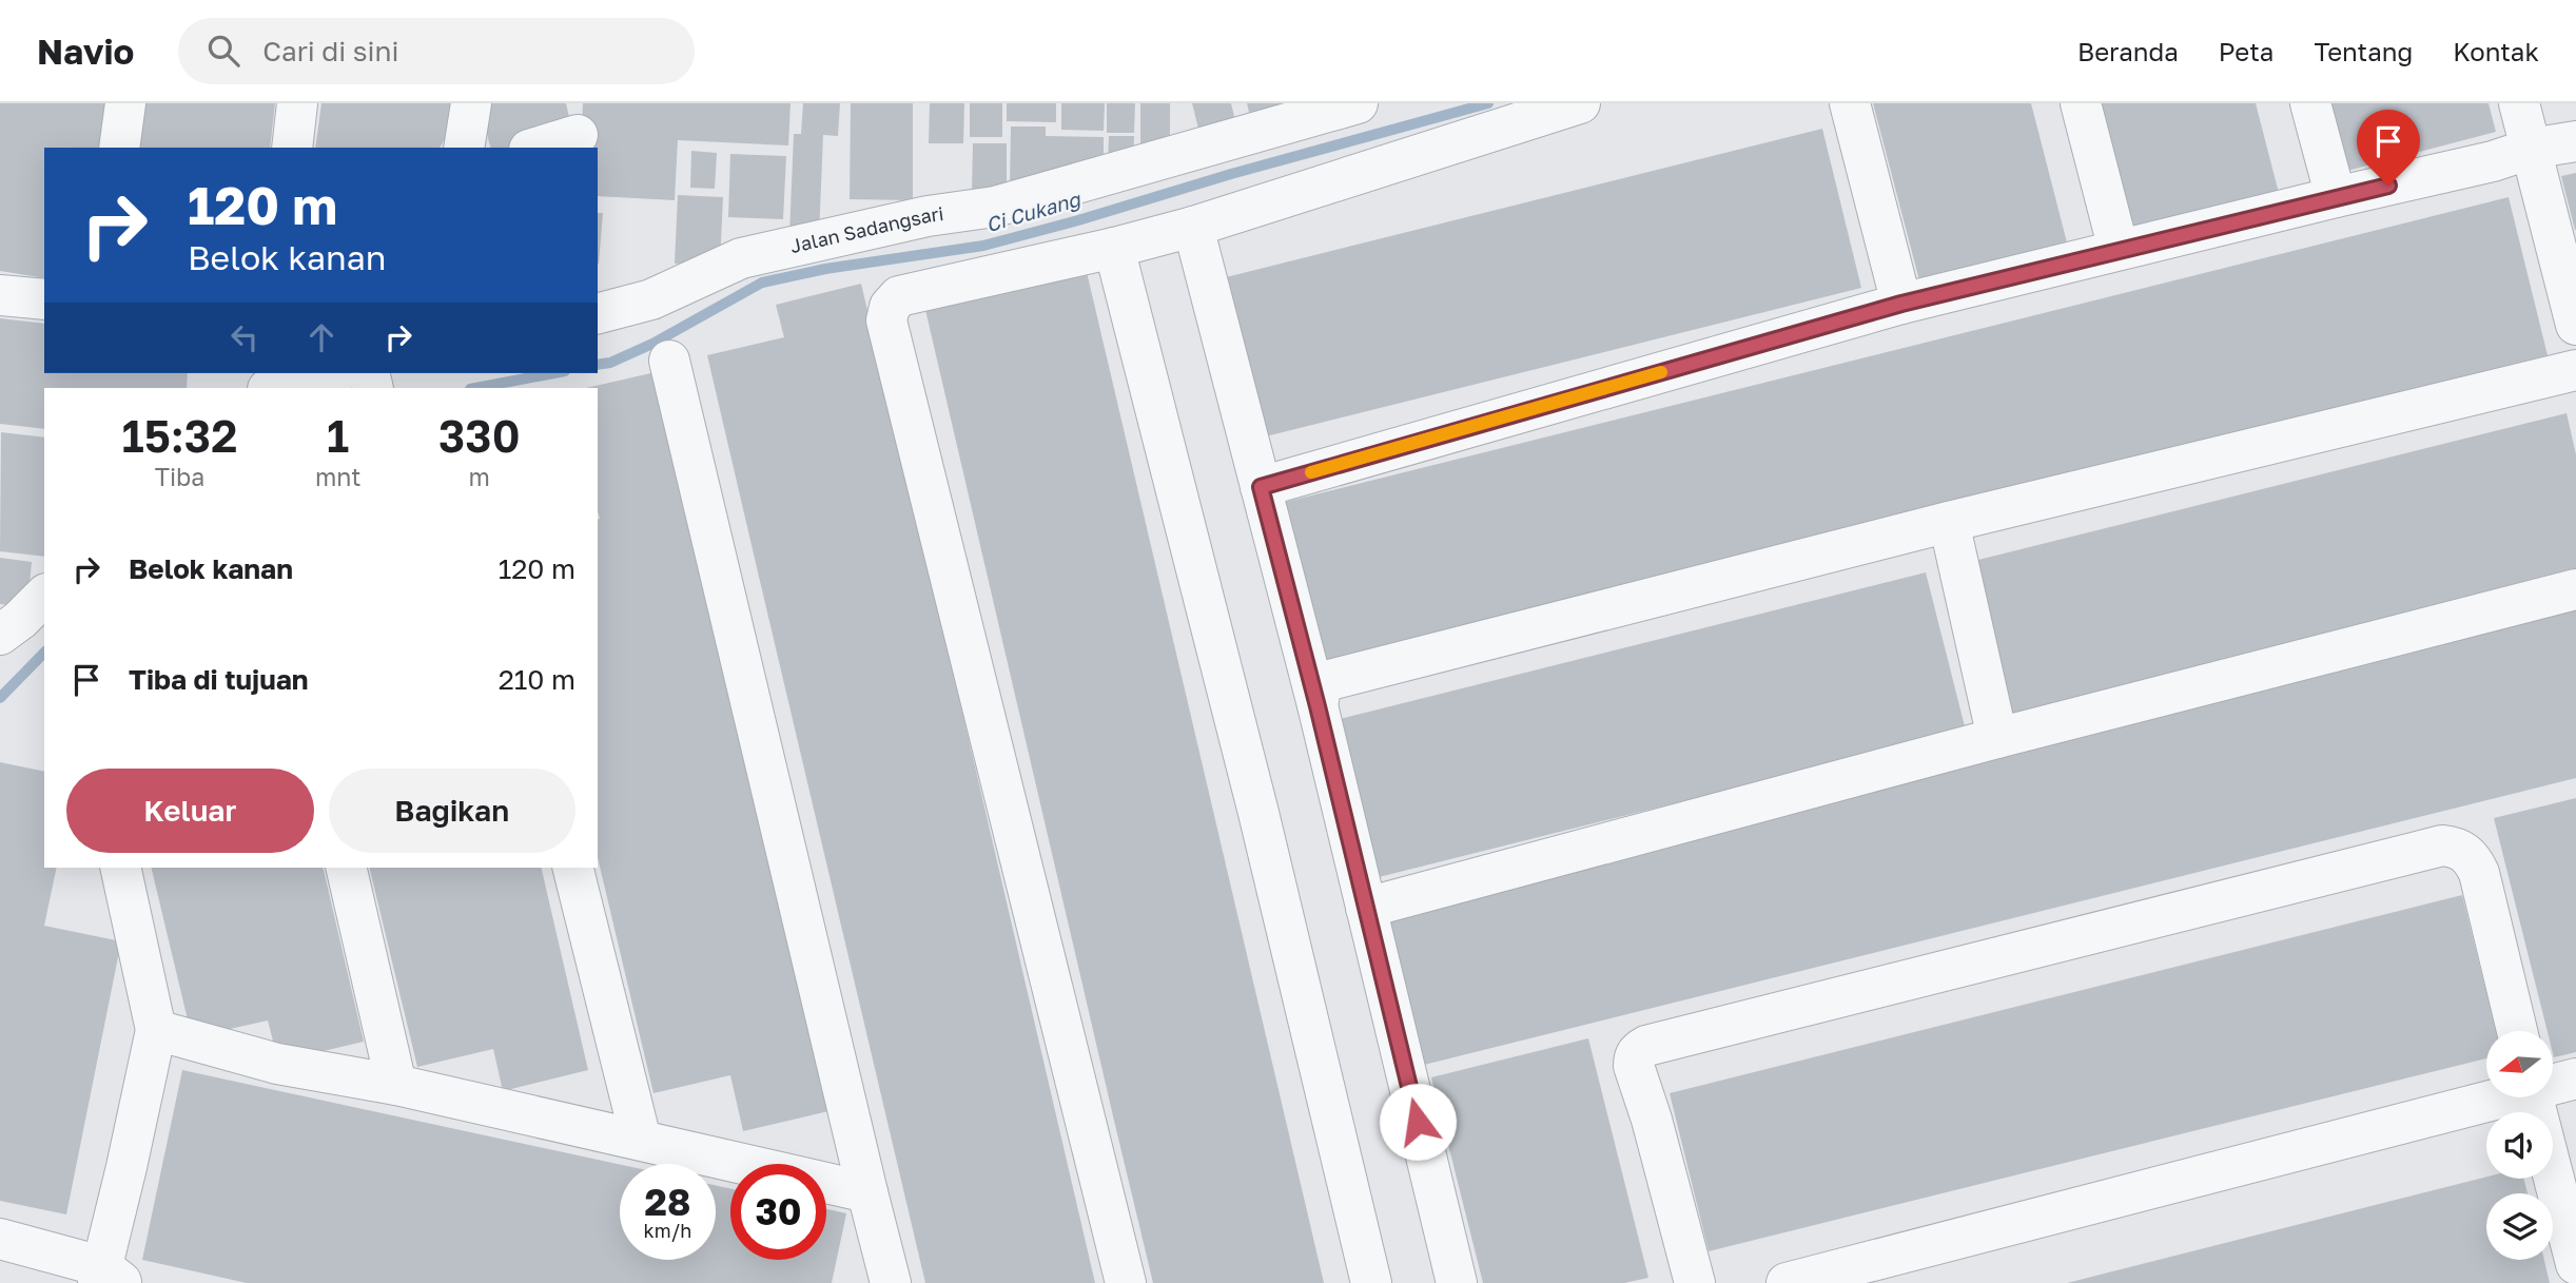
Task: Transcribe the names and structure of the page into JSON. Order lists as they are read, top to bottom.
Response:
{
  "streets": {
    "street": ["Jalan Sadangsari"]
  },
  "water": ["Ci Cukang"],
  "north": "left",
  "page": {
    "header": "Navio",
    "search": "Cari di sini",
    "nav": [
      "Beranda",
      "Peta",
      "Tentang",
      "Kontak"
    ],
    "turn": ["120 m", "Belok kanan"],
    "eta": [
      "15:32",
      "Tiba",
      "1",
      "mnt",
      "330",
      "m"
    ],
    "list": [
      {
        "name": "Belok kanan",
        "value": "120 m"
      },
      {
        "name": "Tiba di tujuan",
        "value": "210 m"
      }
    ],
    "buttons": ["Keluar", "Bagikan"],
    "speed": "28 km/h",
    "limit": "30"
  }
}
